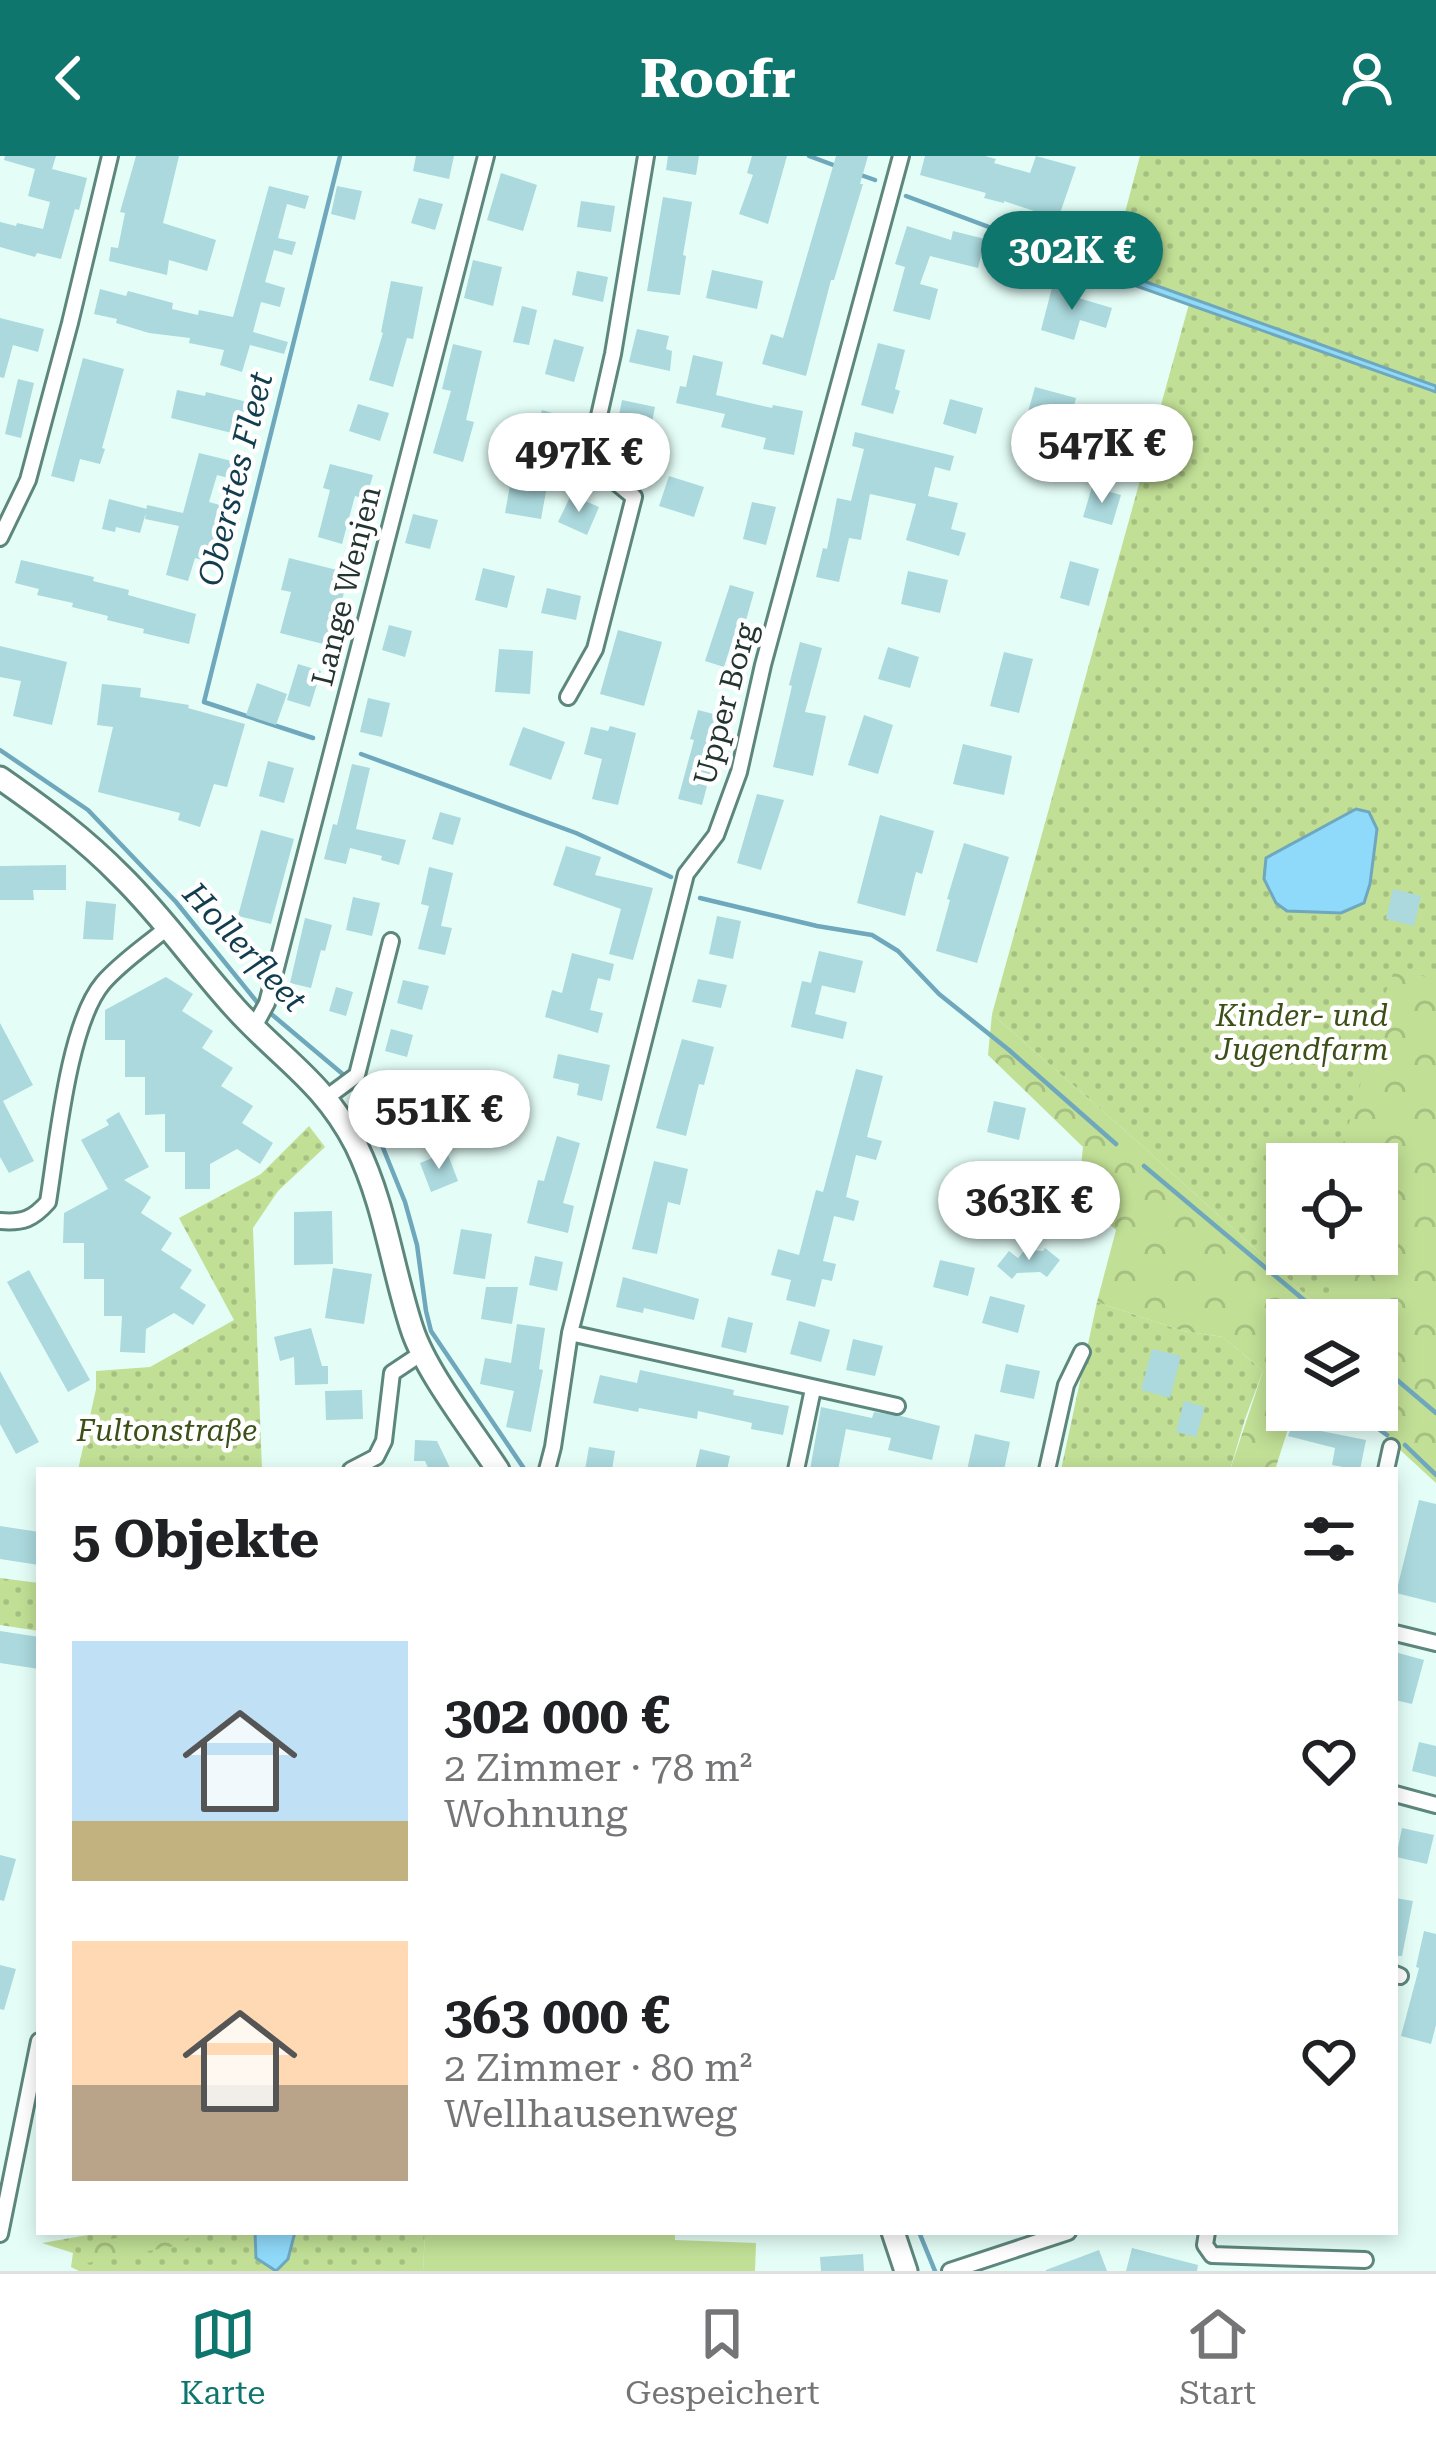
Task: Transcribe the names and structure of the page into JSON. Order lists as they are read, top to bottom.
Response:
{
  "streets": {
    "street": ["Lange Wenjen", "Upper Borg"]
  },
  "water": ["Oberstes Fleet", "Hollerfleet"],
  "parks": ["Kinder- und Jugendfarm", "Fultonstraße"],
  "page": {
    "header": "Roofr",
    "price": [
      "302K €",
      "547K €",
      "497K €",
      "551K €",
      "363K €"
    ],
    "heading": "5 Objekte",
    "list": [
      {
        "name": "302 000 €",
        "note": "2 Zimmer · 78 m² · Wohnung"
      },
      {
        "name": "363 000 €",
        "note": "2 Zimmer · 80 m² · Wellhausenweg"
      }
    ],
    "tabs": ["Karte", "Gespeichert", "Start"]
  }
}
